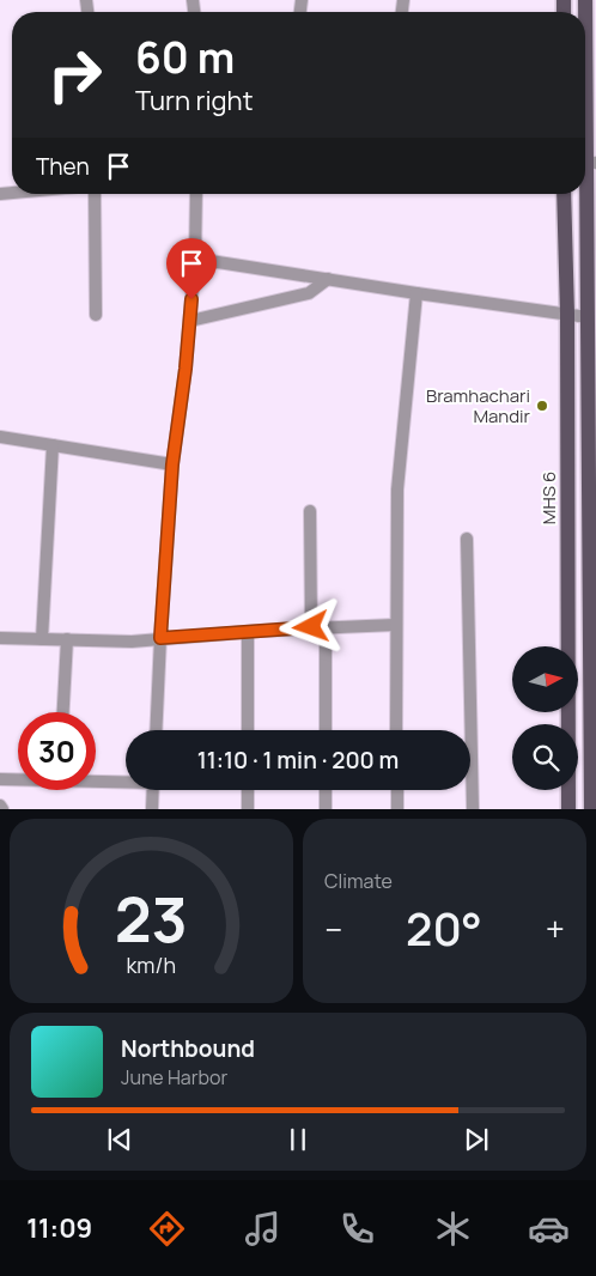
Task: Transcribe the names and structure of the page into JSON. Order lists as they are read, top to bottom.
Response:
{
  "streets": {
    "main road": ["MHS 6"]
  },
  "places": ["Bramhachari Mandir"],
  "north": "right",
  "page": {
    "turn": ["60 m", "Turn right"],
    "then": "Then",
    "limit": "30",
    "trip": "11:10 · 1 min · 200 m",
    "tile": "Climate",
    "heat": ["−", "20°", "+"],
    "song": ["Northbound", "June Harbor"],
    "tabs": "11:09",
    "gauge": ["23", "km/h"]
  }
}
